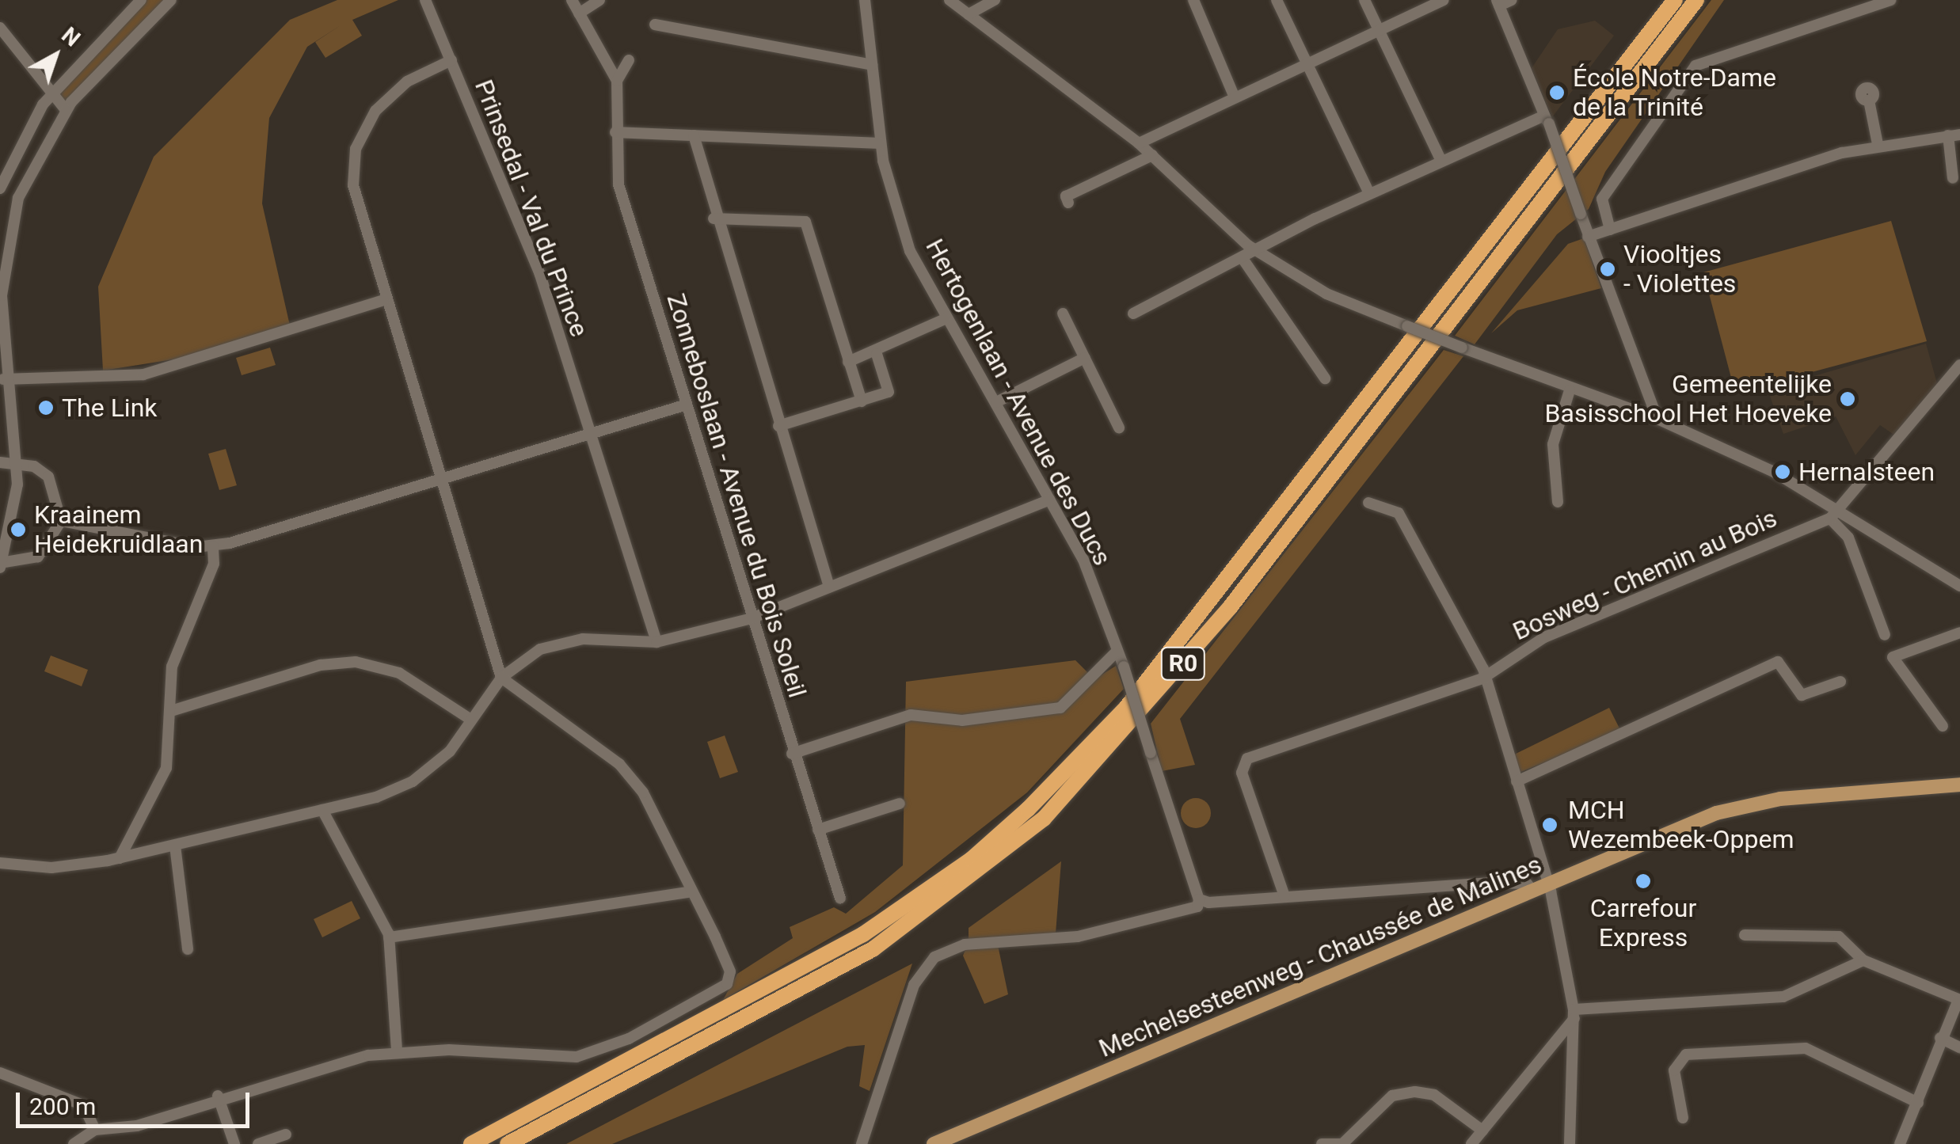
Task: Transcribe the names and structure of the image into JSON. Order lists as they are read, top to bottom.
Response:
{
  "streets": {
    "highway": ["R0"],
    "main road": ["Mechelsesteenweg - Chaussée de Malines"],
    "street": [
      "Prinsedal - Val du Prince",
      "Hertogenlaan - Avenue des Ducs",
      "Zonneboslaan - Avenue du Bois Soleil",
      "Bosweg - Chemin au Bois"
    ]
  },
  "places": [
    "École Notre-Dame de la Trinité",
    "Viooltjes - Violettes",
    "Gemeentelijke Basisschool Het Hoeveke",
    "The Link",
    "Hernalsteen",
    "Kraainem Heidekruidlaan",
    "MCH Wezembeek-Oppem",
    "Carrefour Express"
  ],
  "scale_bar": "200 m",
  "north": "top right"
}
